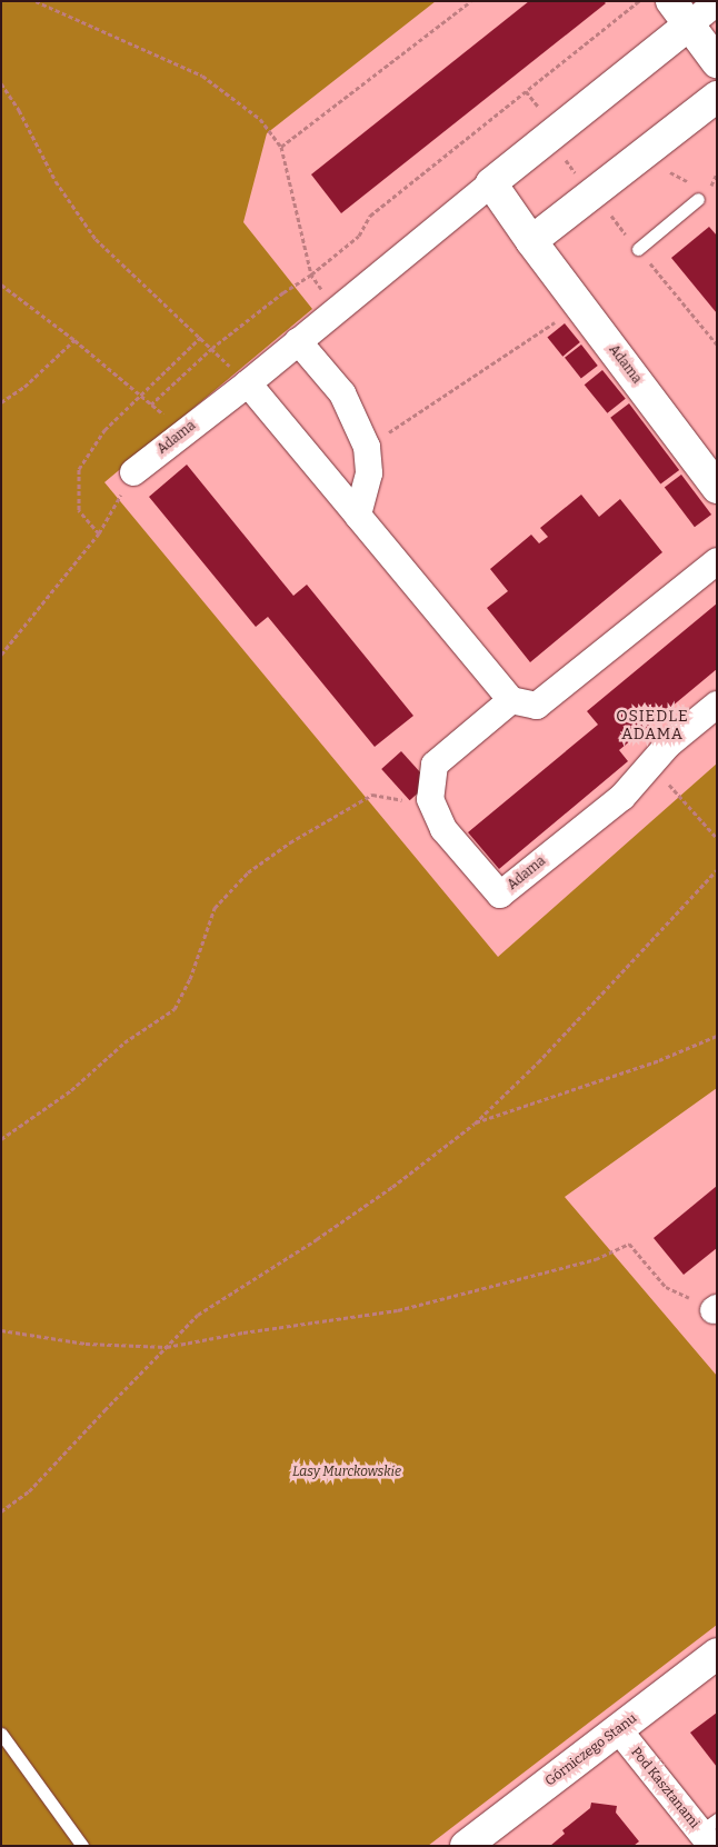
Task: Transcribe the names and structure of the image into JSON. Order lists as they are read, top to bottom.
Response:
{
  "streets": {
    "street": ["Adama", "Górniczego Stanu", "Pod Kasztanami"]
  },
  "crossings": [
    ["Górniczego Stanu", "Pod Kasztanami"]
  ],
  "districts": ["OSIEDLE ADAMA"],
  "parks": ["Lasy Murckowskie"]
}
